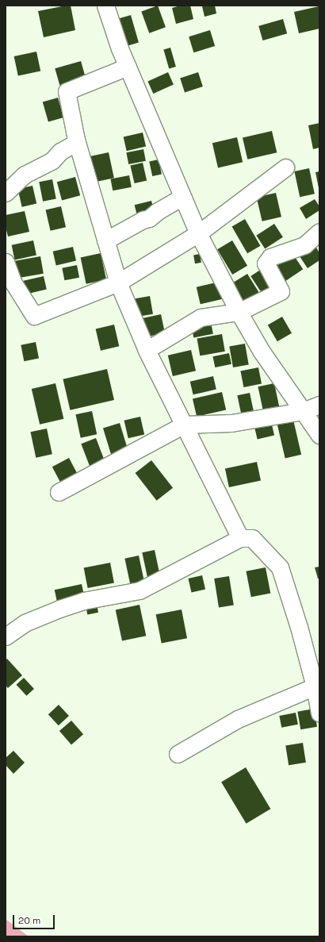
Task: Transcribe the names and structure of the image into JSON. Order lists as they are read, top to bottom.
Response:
{
  "scale_bar": "20 m"
}
